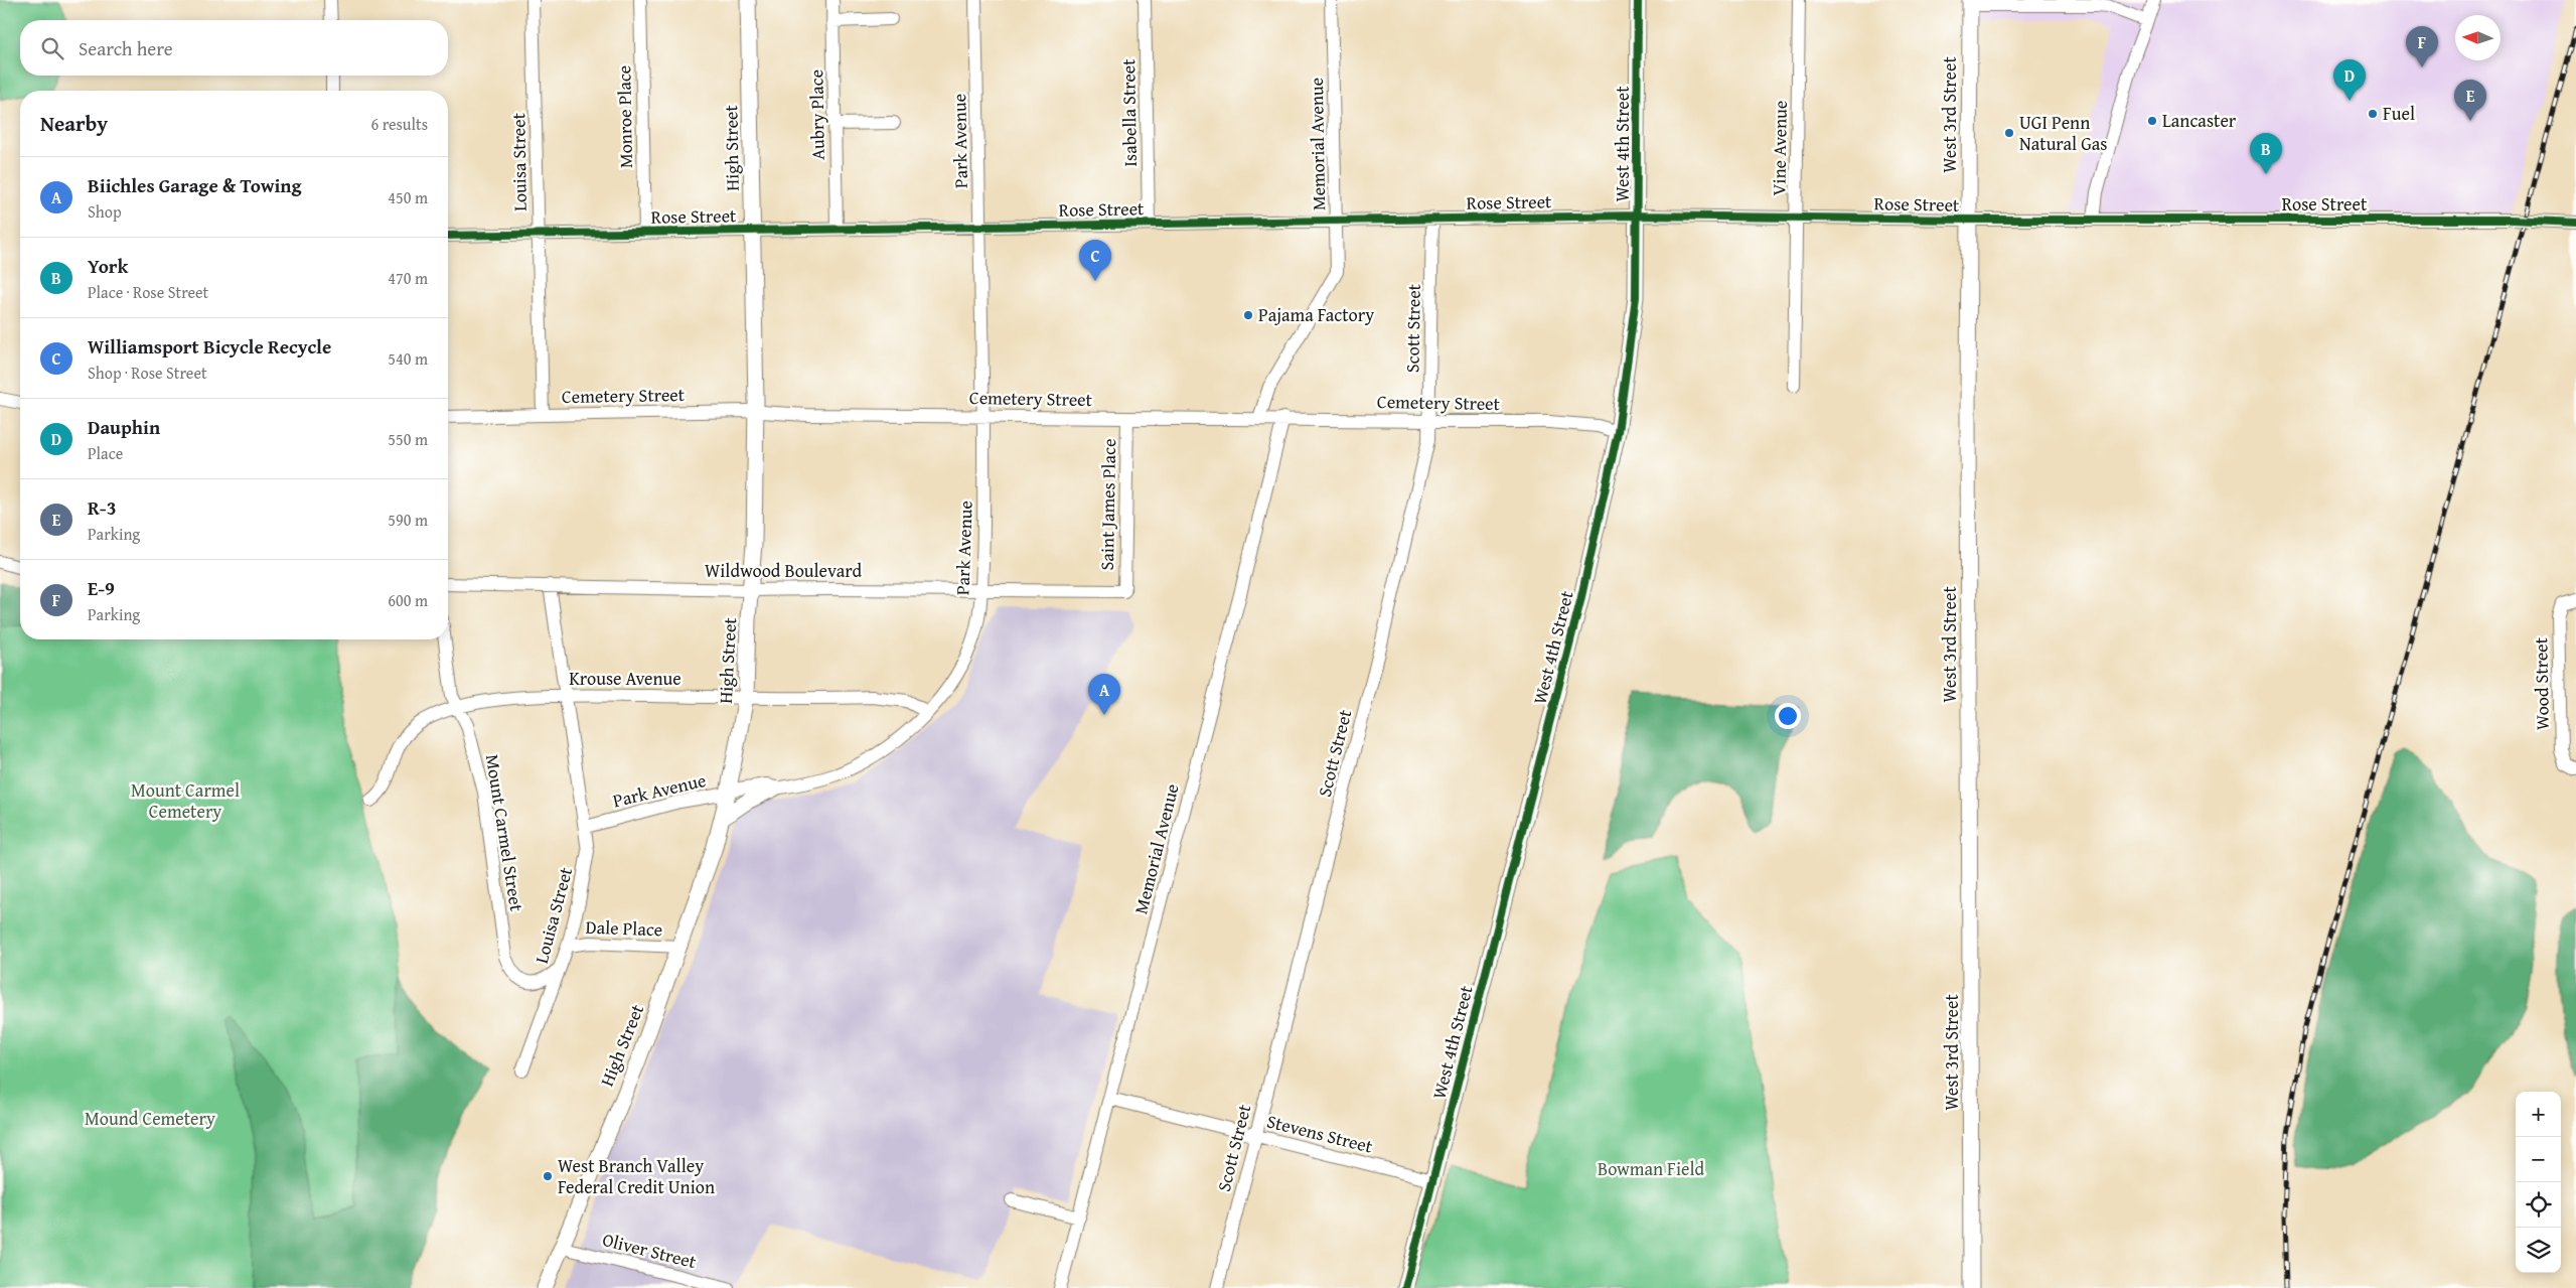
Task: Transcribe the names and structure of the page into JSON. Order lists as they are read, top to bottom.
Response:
{
  "streets": {
    "main road": ["West 3rd Street", "West 4th Street", "High Street"],
    "street": [
      "Isabella Street",
      "Aubry Place",
      "Monroe Place",
      "Park Avenue",
      "Memorial Avenue",
      "Vine Avenue",
      "Louisa Street",
      "Rose Street",
      "Scott Street",
      "Cemetery Street",
      "Saint James Place",
      "Wildwood Boulevard",
      "Krouse Avenue",
      "Wood Street",
      "Mount Carmel Street",
      "Dale Place",
      "Stevens Street",
      "Oliver Street"
    ]
  },
  "crossings": [
    ["Isabella Street", "Rose Street"],
    ["Aubry Place", "Rose Street"],
    ["West 3rd Street", "Rose Street"],
    ["Monroe Place", "Rose Street"],
    ["Park Avenue", "High Street"],
    ["Park Avenue", "Louisa Street"],
    ["Park Avenue", "Rose Street"],
    ["Park Avenue", "Cemetery Street"],
    ["Park Avenue", "Wildwood Boulevard"],
    ["Park Avenue", "Krouse Avenue"],
    ["Memorial Avenue", "Rose Street"],
    ["Memorial Avenue", "Cemetery Street"],
    ["Memorial Avenue", "Stevens Street"],
    ["West 4th Street", "Rose Street"],
    ["West 4th Street", "Cemetery Street"],
    ["West 4th Street", "Stevens Street"],
    ["High Street", "Rose Street"],
    ["High Street", "Cemetery Street"],
    ["High Street", "Wildwood Boulevard"],
    ["High Street", "Krouse Avenue"],
    ["High Street", "Dale Place"],
    ["High Street", "Oliver Street"],
    ["Vine Avenue", "Rose Street"],
    ["Louisa Street", "Rose Street"],
    ["Louisa Street", "Cemetery Street"],
    ["Louisa Street", "Wildwood Boulevard"],
    ["Louisa Street", "Krouse Avenue"],
    ["Louisa Street", "Mount Carmel Street"],
    ["Louisa Street", "Dale Place"],
    ["Rose Street", "Scott Street"],
    ["Scott Street", "Cemetery Street"],
    ["Scott Street", "Stevens Street"],
    ["Cemetery Street", "Saint James Place"],
    ["Saint James Place", "Wildwood Boulevard"],
    ["Krouse Avenue", "Mount Carmel Street"]
  ],
  "parks": ["Mount Carmel Cemetery", "Mound Cemetery", "Bowman Field"],
  "places": [
    "Fuel",
    "Lancaster",
    "UGI Penn Natural Gas",
    "Pajama Factory",
    "West Branch Valley Federal Credit Union"
  ],
  "north": "left",
  "page": {
    "search": "Search here",
    "pins": [
      "F",
      "D",
      "E",
      "B",
      "C",
      "A"
    ],
    "heading": ["Nearby", "6 results"],
    "list": [
      {
        "mark": "A",
        "name": "Biichles Garage & Towing",
        "note": "Shop",
        "value": "450 m"
      },
      {
        "mark": "B",
        "name": "York",
        "note": "Place · Rose Street",
        "value": "470 m"
      },
      {
        "mark": "C",
        "name": "Williamsport Bicycle Recycle",
        "note": "Shop · Rose Street",
        "value": "540 m"
      },
      {
        "mark": "D",
        "name": "Dauphin",
        "note": "Place",
        "value": "550 m"
      },
      {
        "mark": "E",
        "name": "R-3",
        "note": "Parking",
        "value": "590 m"
      },
      {
        "mark": "F",
        "name": "E-9",
        "note": "Parking",
        "value": "600 m"
      }
    ],
    "map_buttons": ["+", "−"]
  }
}
